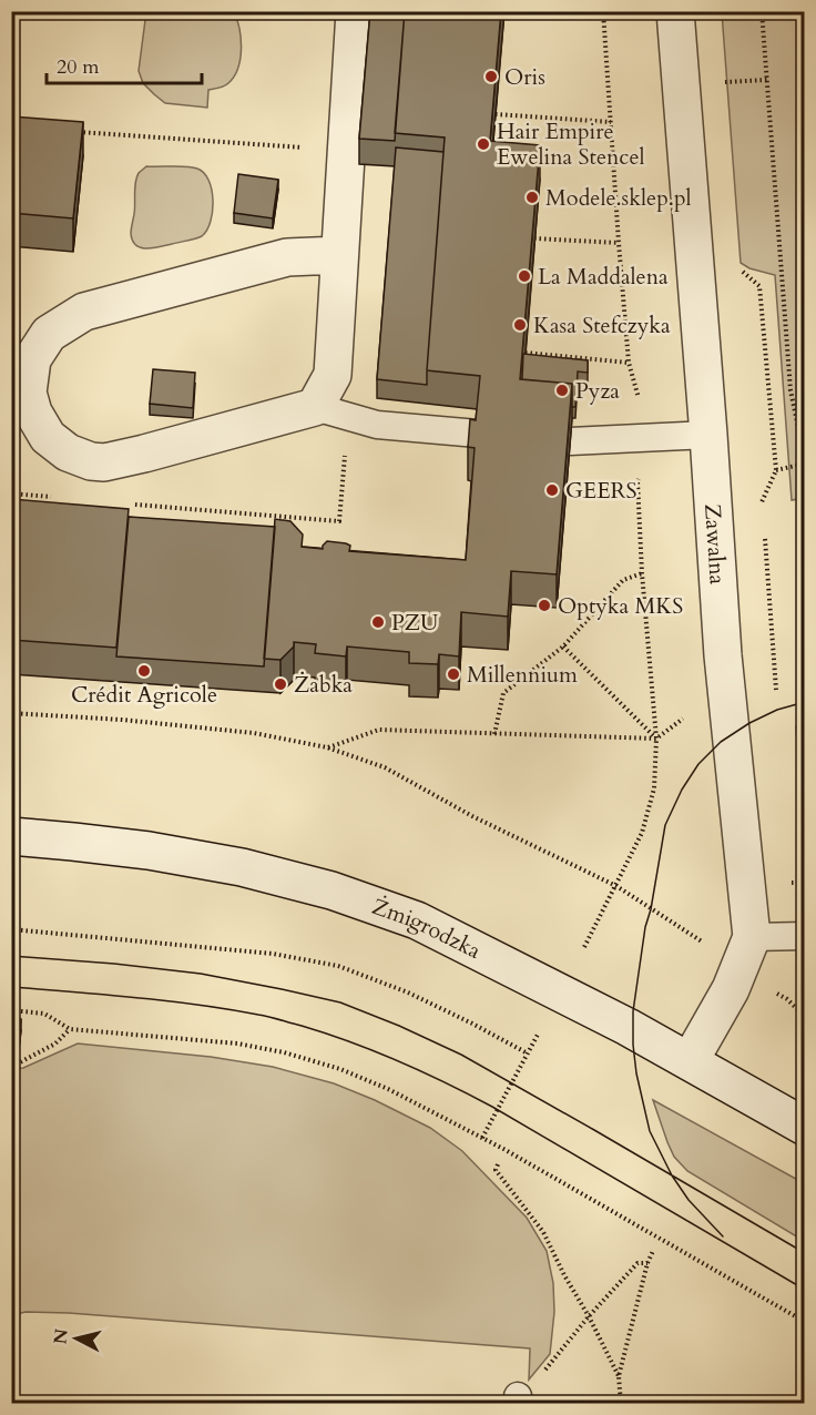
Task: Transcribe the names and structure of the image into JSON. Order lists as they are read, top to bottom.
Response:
{
  "streets": {
    "street": ["Zawalna", "Żmigrodzka"]
  },
  "crossings": [
    ["Zawalna", "Żmigrodzka"]
  ],
  "places": [
    "Oris",
    "Hair Empire Ewelina Stencel",
    "Modele.sklep.pl",
    "La Maddalena",
    "Kasa Stefczyka",
    "Pyza",
    "GEERS",
    "Optyka MKS",
    "PZU",
    "Crédit Agricole",
    "Millennium",
    "Żabka"
  ],
  "scale_bar": "20 m",
  "north": "left"
}
